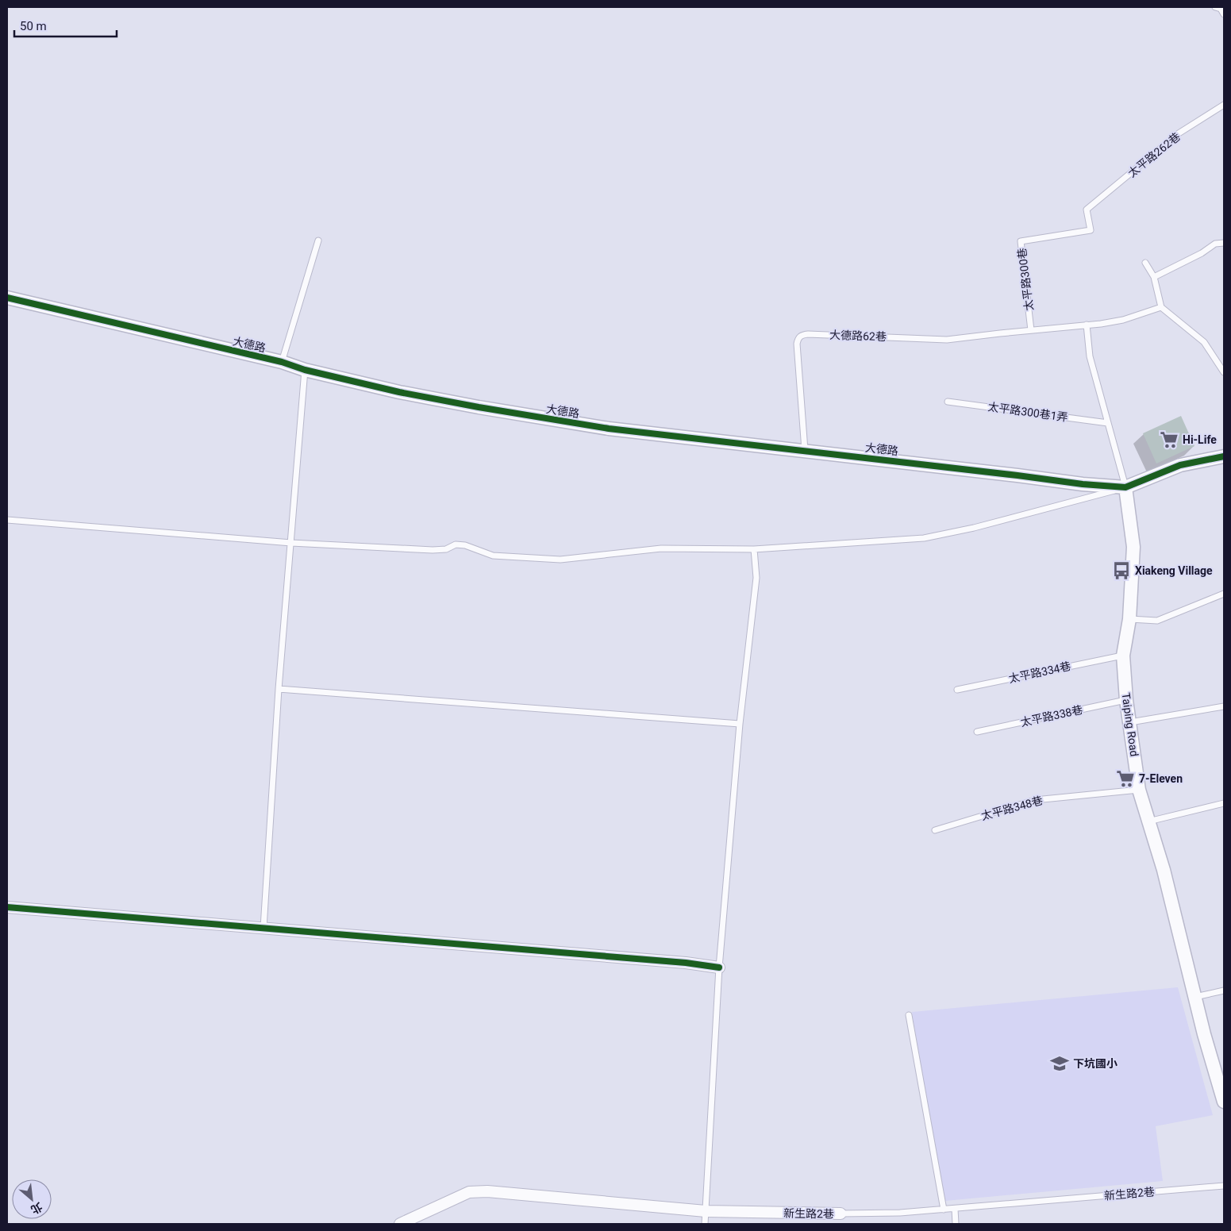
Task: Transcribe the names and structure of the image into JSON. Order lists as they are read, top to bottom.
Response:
{
  "streets": {
    "street": ["大德路", "Taiping Road", "新生路2巷"],
    "lane": [
      "太平路262巷",
      "太平路300巷",
      "大德路62巷",
      "太平路300巷1弄",
      "太平路334巷",
      "太平路338巷",
      "太平路348巷"
    ]
  },
  "crossings": [
    ["太平路262巷", "太平路300巷"],
    ["太平路300巷", "大德路62巷"],
    ["大德路62巷", "大德路"],
    ["大德路", "Taiping Road"],
    ["太平路334巷", "Taiping Road"],
    ["太平路338巷", "Taiping Road"],
    ["Taiping Road", "太平路348巷"]
  ],
  "places": {
    "supermarket": ["Hi-Life", "7-Eleven"],
    "bus stop": ["Xiakeng Village"],
    "school or university": ["下坑國小"]
  },
  "scale_bar": "50 m",
  "north": "bottom right"
}
